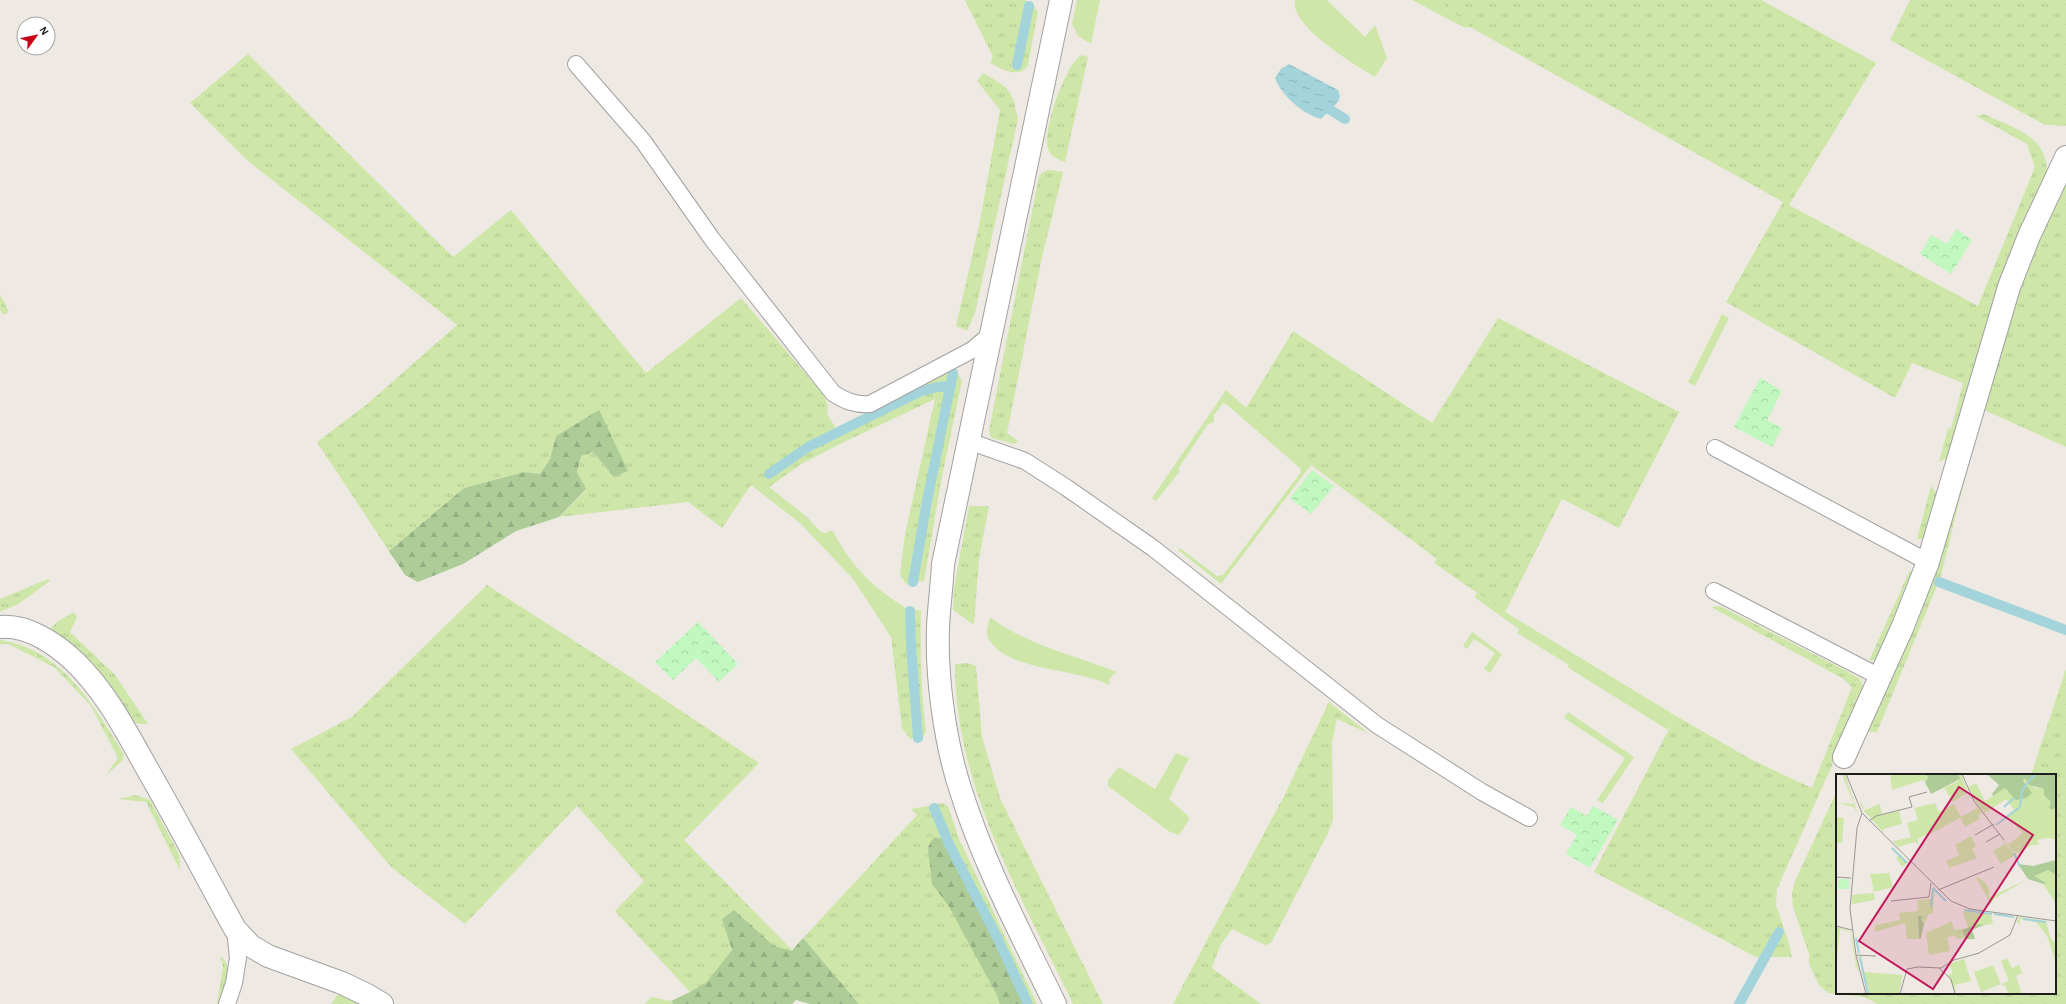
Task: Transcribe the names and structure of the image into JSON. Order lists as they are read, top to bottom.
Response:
{
  "north": "top right"
}
